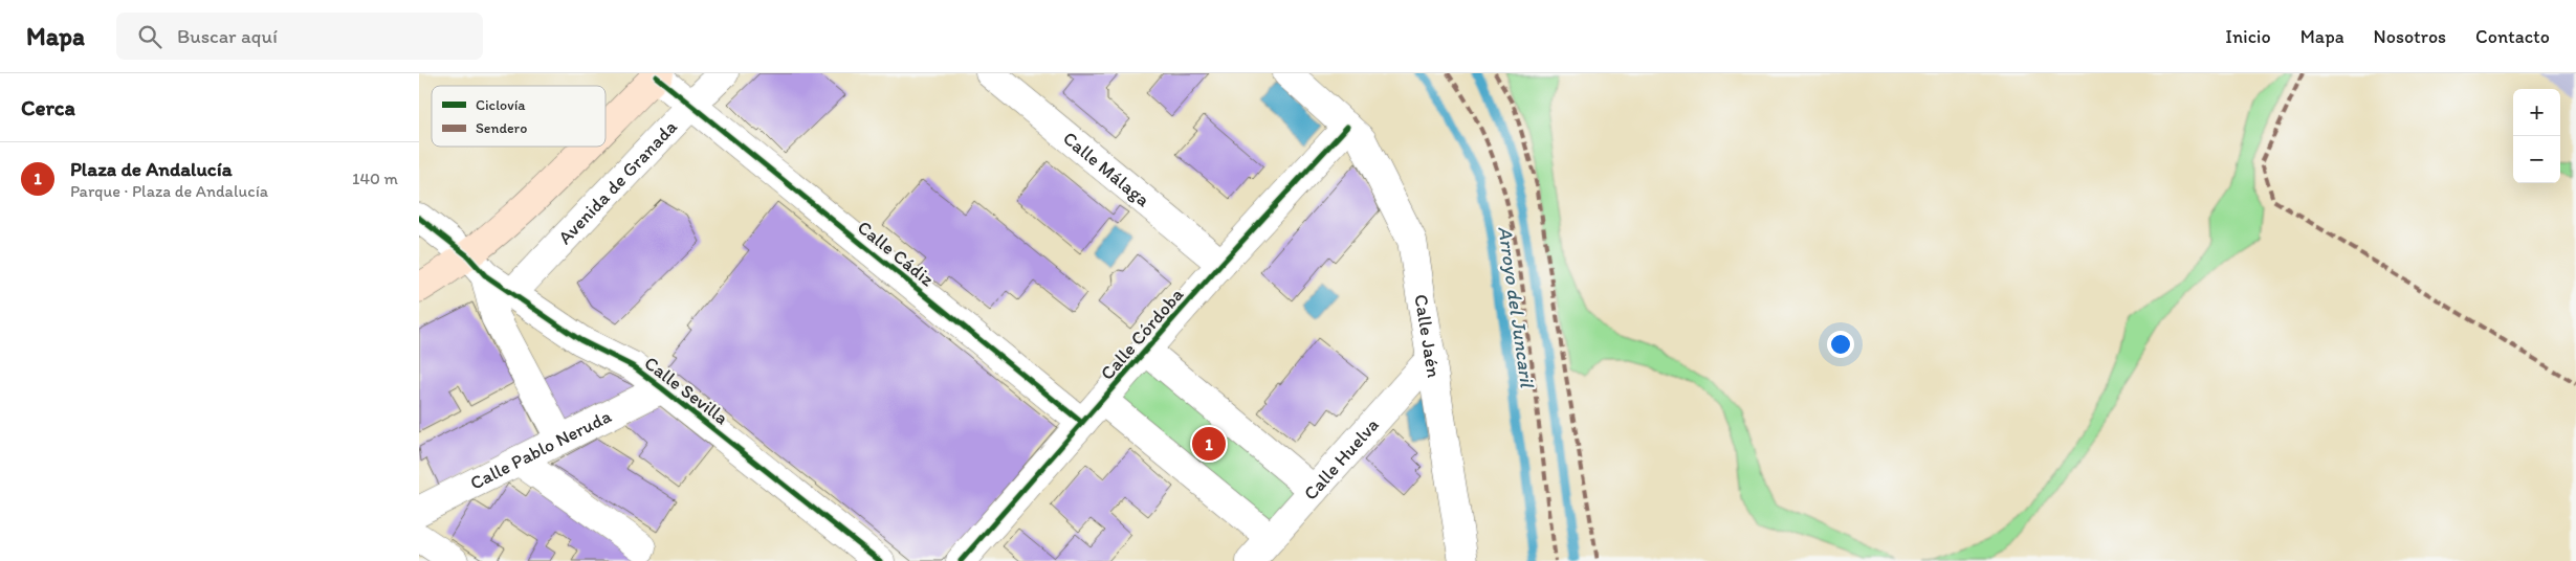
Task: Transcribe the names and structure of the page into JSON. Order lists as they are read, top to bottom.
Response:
{
  "streets": {
    "street": [
      "Calle Málaga",
      "Avenida de Granada",
      "Calle Cádiz",
      "Calle Córdoba",
      "Calle Jaén",
      "Calle Sevilla",
      "Calle Pablo Neruda",
      "Calle Huelva"
    ]
  },
  "crossings": [
    ["Calle Málaga", "Calle Córdoba"],
    ["Avenida de Granada", "Calle Cádiz"],
    ["Avenida de Granada", "Calle Sevilla"],
    ["Calle Cádiz", "Calle Córdoba"],
    ["Calle Córdoba", "Calle Jaén"],
    ["Calle Jaén", "Calle Huelva"],
    ["Calle Sevilla", "Calle Pablo Neruda"]
  ],
  "water": ["Arroyo del Juncaril"],
  "legend": ["Ciclovía", "Sendero"],
  "page": {
    "header": "Mapa",
    "search": "Buscar aquí",
    "nav": [
      "Inicio",
      "Mapa",
      "Nosotros",
      "Contacto"
    ],
    "heading": "Cerca",
    "map_buttons": ["+", "−"],
    "list": [
      {
        "mark": "1",
        "name": "Plaza de Andalucía",
        "note": "Parque · Plaza de Andalucía",
        "value": "140 m"
      }
    ],
    "pins": "1"
  }
}
